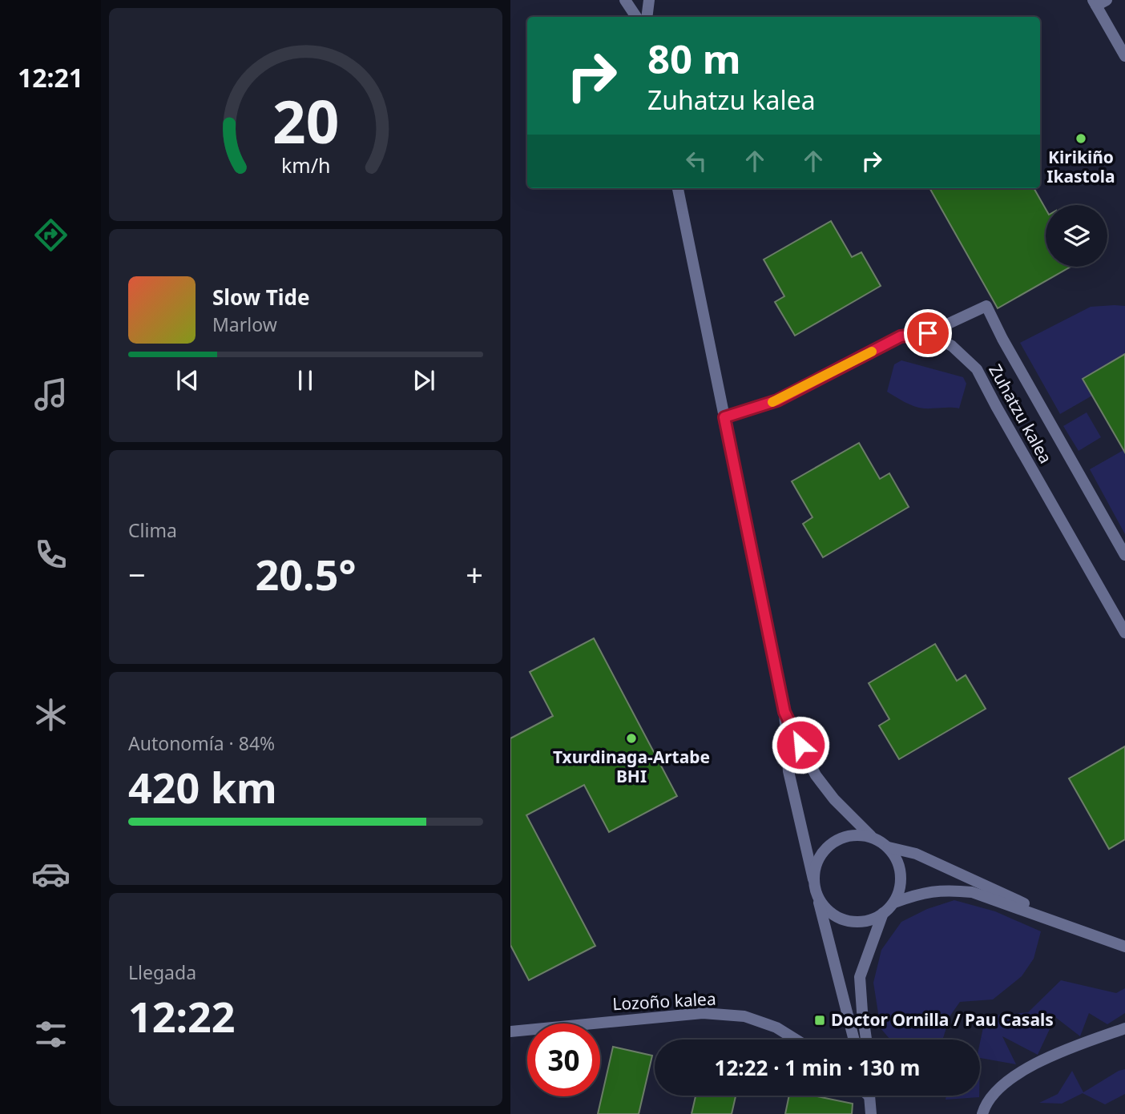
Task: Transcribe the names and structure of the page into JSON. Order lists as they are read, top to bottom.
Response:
{
  "streets": {
    "street": ["Zuhatzu kalea", "Lozoño kalea"]
  },
  "places": {
    "other": ["Kirikiño Ikastola", "Txurdinaga-Artabe BHI"],
    "transit": ["Doctor Ornilla / Pau Casals"]
  },
  "page": {
    "tabs": "12:21",
    "turn": ["80 m", "Zuhatzu kalea"],
    "song": ["Slow Tide", "Marlow"],
    "tile": [
      "Clima",
      ["Autonomía · 84%", "420 km"],
      ["Llegada", "12:22"]
    ],
    "heat": ["−", "20.5°", "+"],
    "limit": "30",
    "trip": "12:22 · 1 min · 130 m",
    "gauge": ["20", "km/h"]
  }
}
